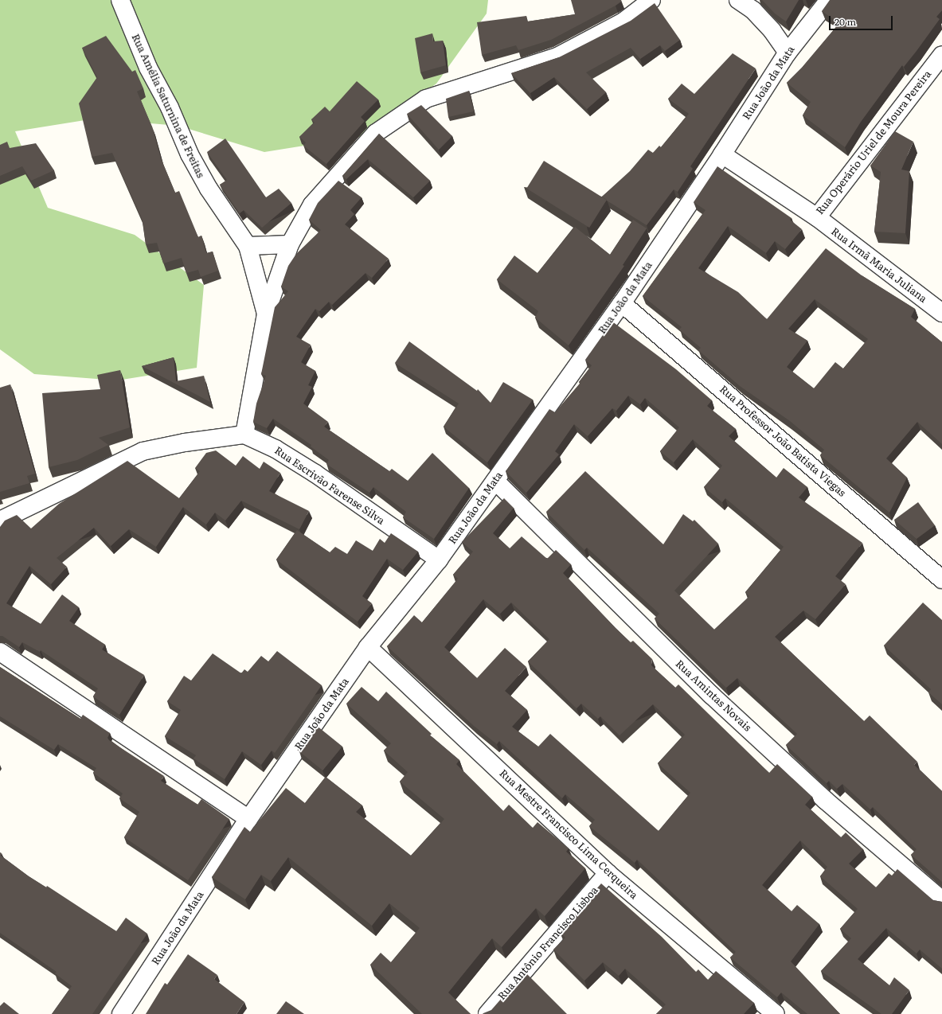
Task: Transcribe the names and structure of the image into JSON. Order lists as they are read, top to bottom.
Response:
{
  "streets": {
    "street": [
      "Rua João da Mata",
      "Rua Amélia Saturnina de Freitas",
      "Rua Operário Uriel de Moura Pereira",
      "Rua Irmã Maria Juliana",
      "Rua Professor João Batista Viegas",
      "Rua Escrivão Farense Silva",
      "Rua Amintas Novais",
      "Rua Mestre Francisco Lima Cerqueira",
      "Rua Antônio Francisco Lisboa"
    ]
  },
  "crossings": [
    ["Rua João da Mata", "Rua Operário Uriel de Moura Pereira"],
    ["Rua João da Mata", "Rua Professor João Batista Viegas"],
    ["Rua João da Mata", "Rua Escrivão Farense Silva"],
    ["Rua João da Mata", "Rua Amintas Novais"],
    ["Rua João da Mata", "Rua Mestre Francisco Lima Cerqueira"],
    ["Rua Operário Uriel de Moura Pereira", "Rua Irmã Maria Juliana"],
    ["Rua Mestre Francisco Lima Cerqueira", "Rua Antônio Francisco Lisboa"]
  ],
  "scale_bar": "20 m"
}
